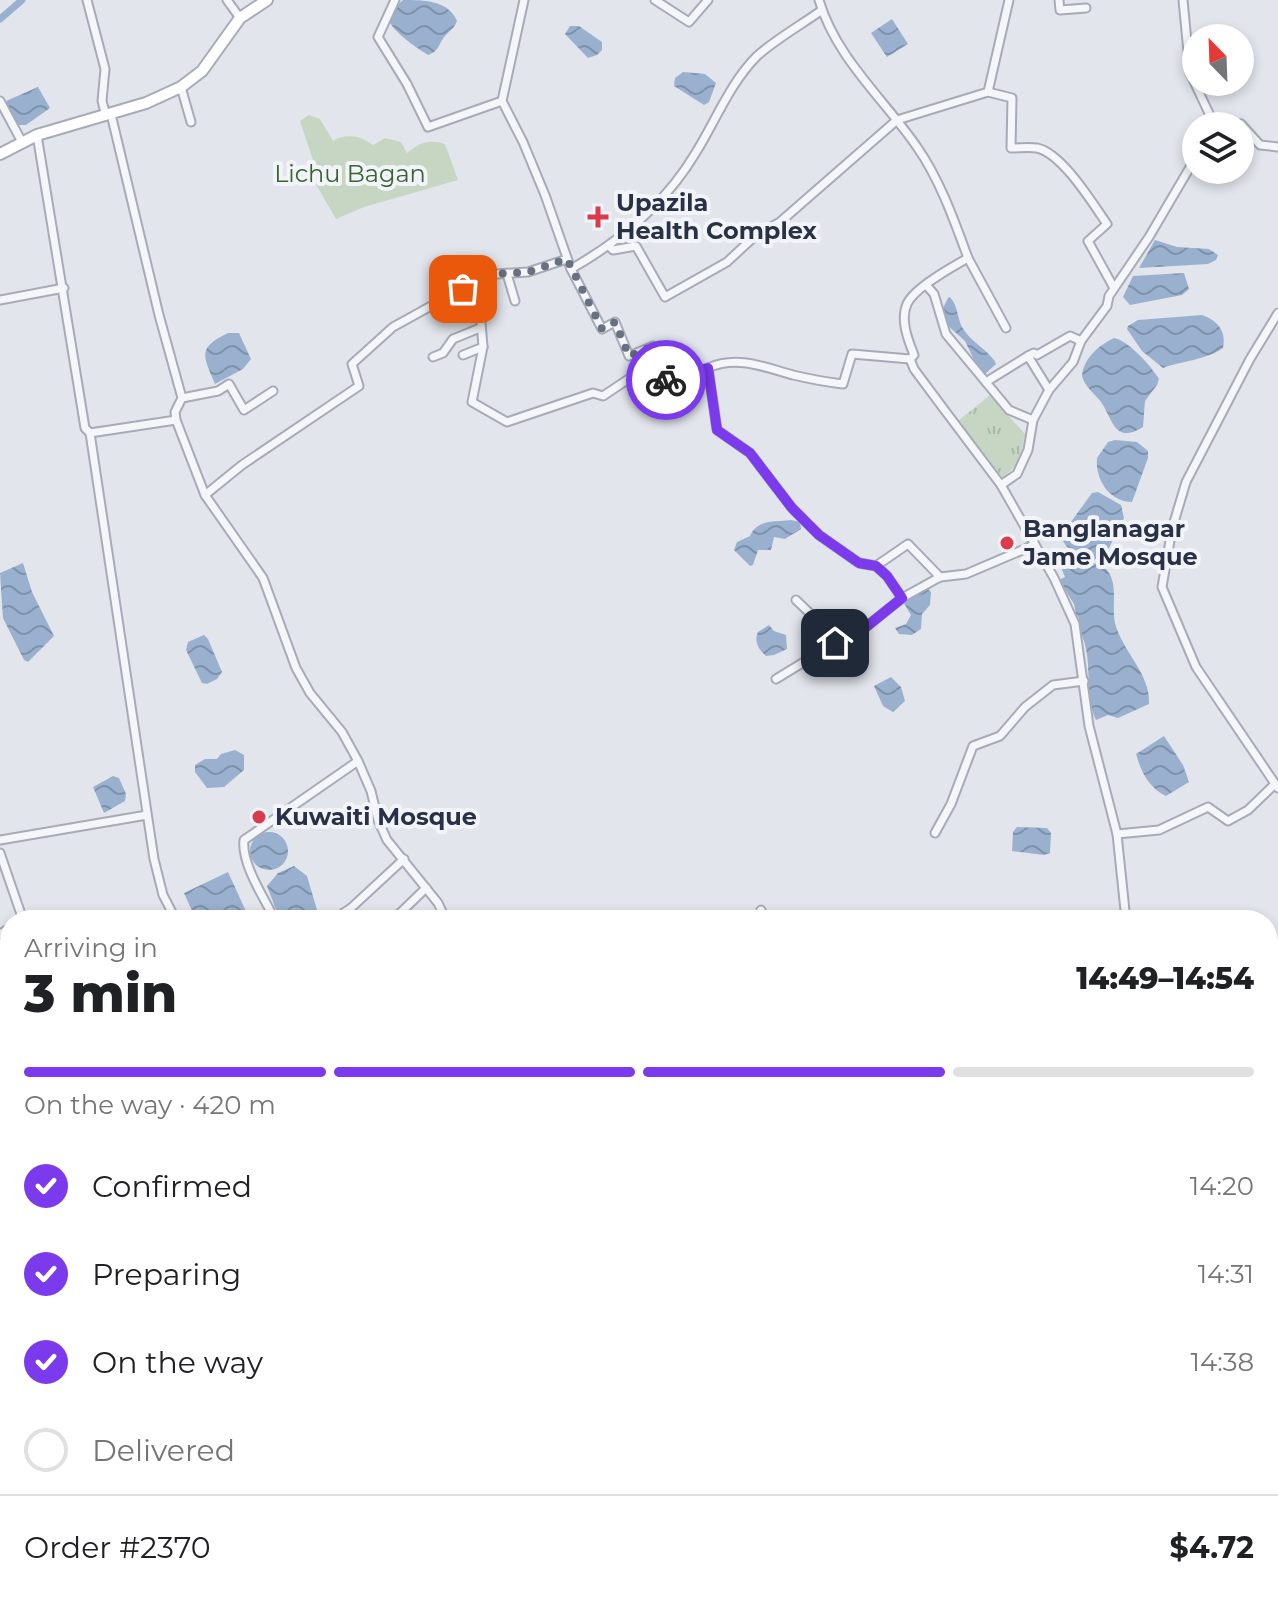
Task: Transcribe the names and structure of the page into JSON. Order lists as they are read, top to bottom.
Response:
{
  "parks": ["Lichu Bagan"],
  "places": {
    "health": ["Upazila Health Complex"],
    "other": ["Banglanagar Jame Mosque", "Kuwaiti Mosque"]
  },
  "north": "top left",
  "page": {
    "heading": ["3 min", "Arriving in", "14:49–14:54"],
    "panel": ["Order #2370", "$4.72"],
    "bar": "On the way · 420 m",
    "list": [
      ["Confirmed", "14:20"],
      ["Preparing", "14:31"],
      ["On the way", "14:38"],
      "Delivered"
    ]
  }
}
